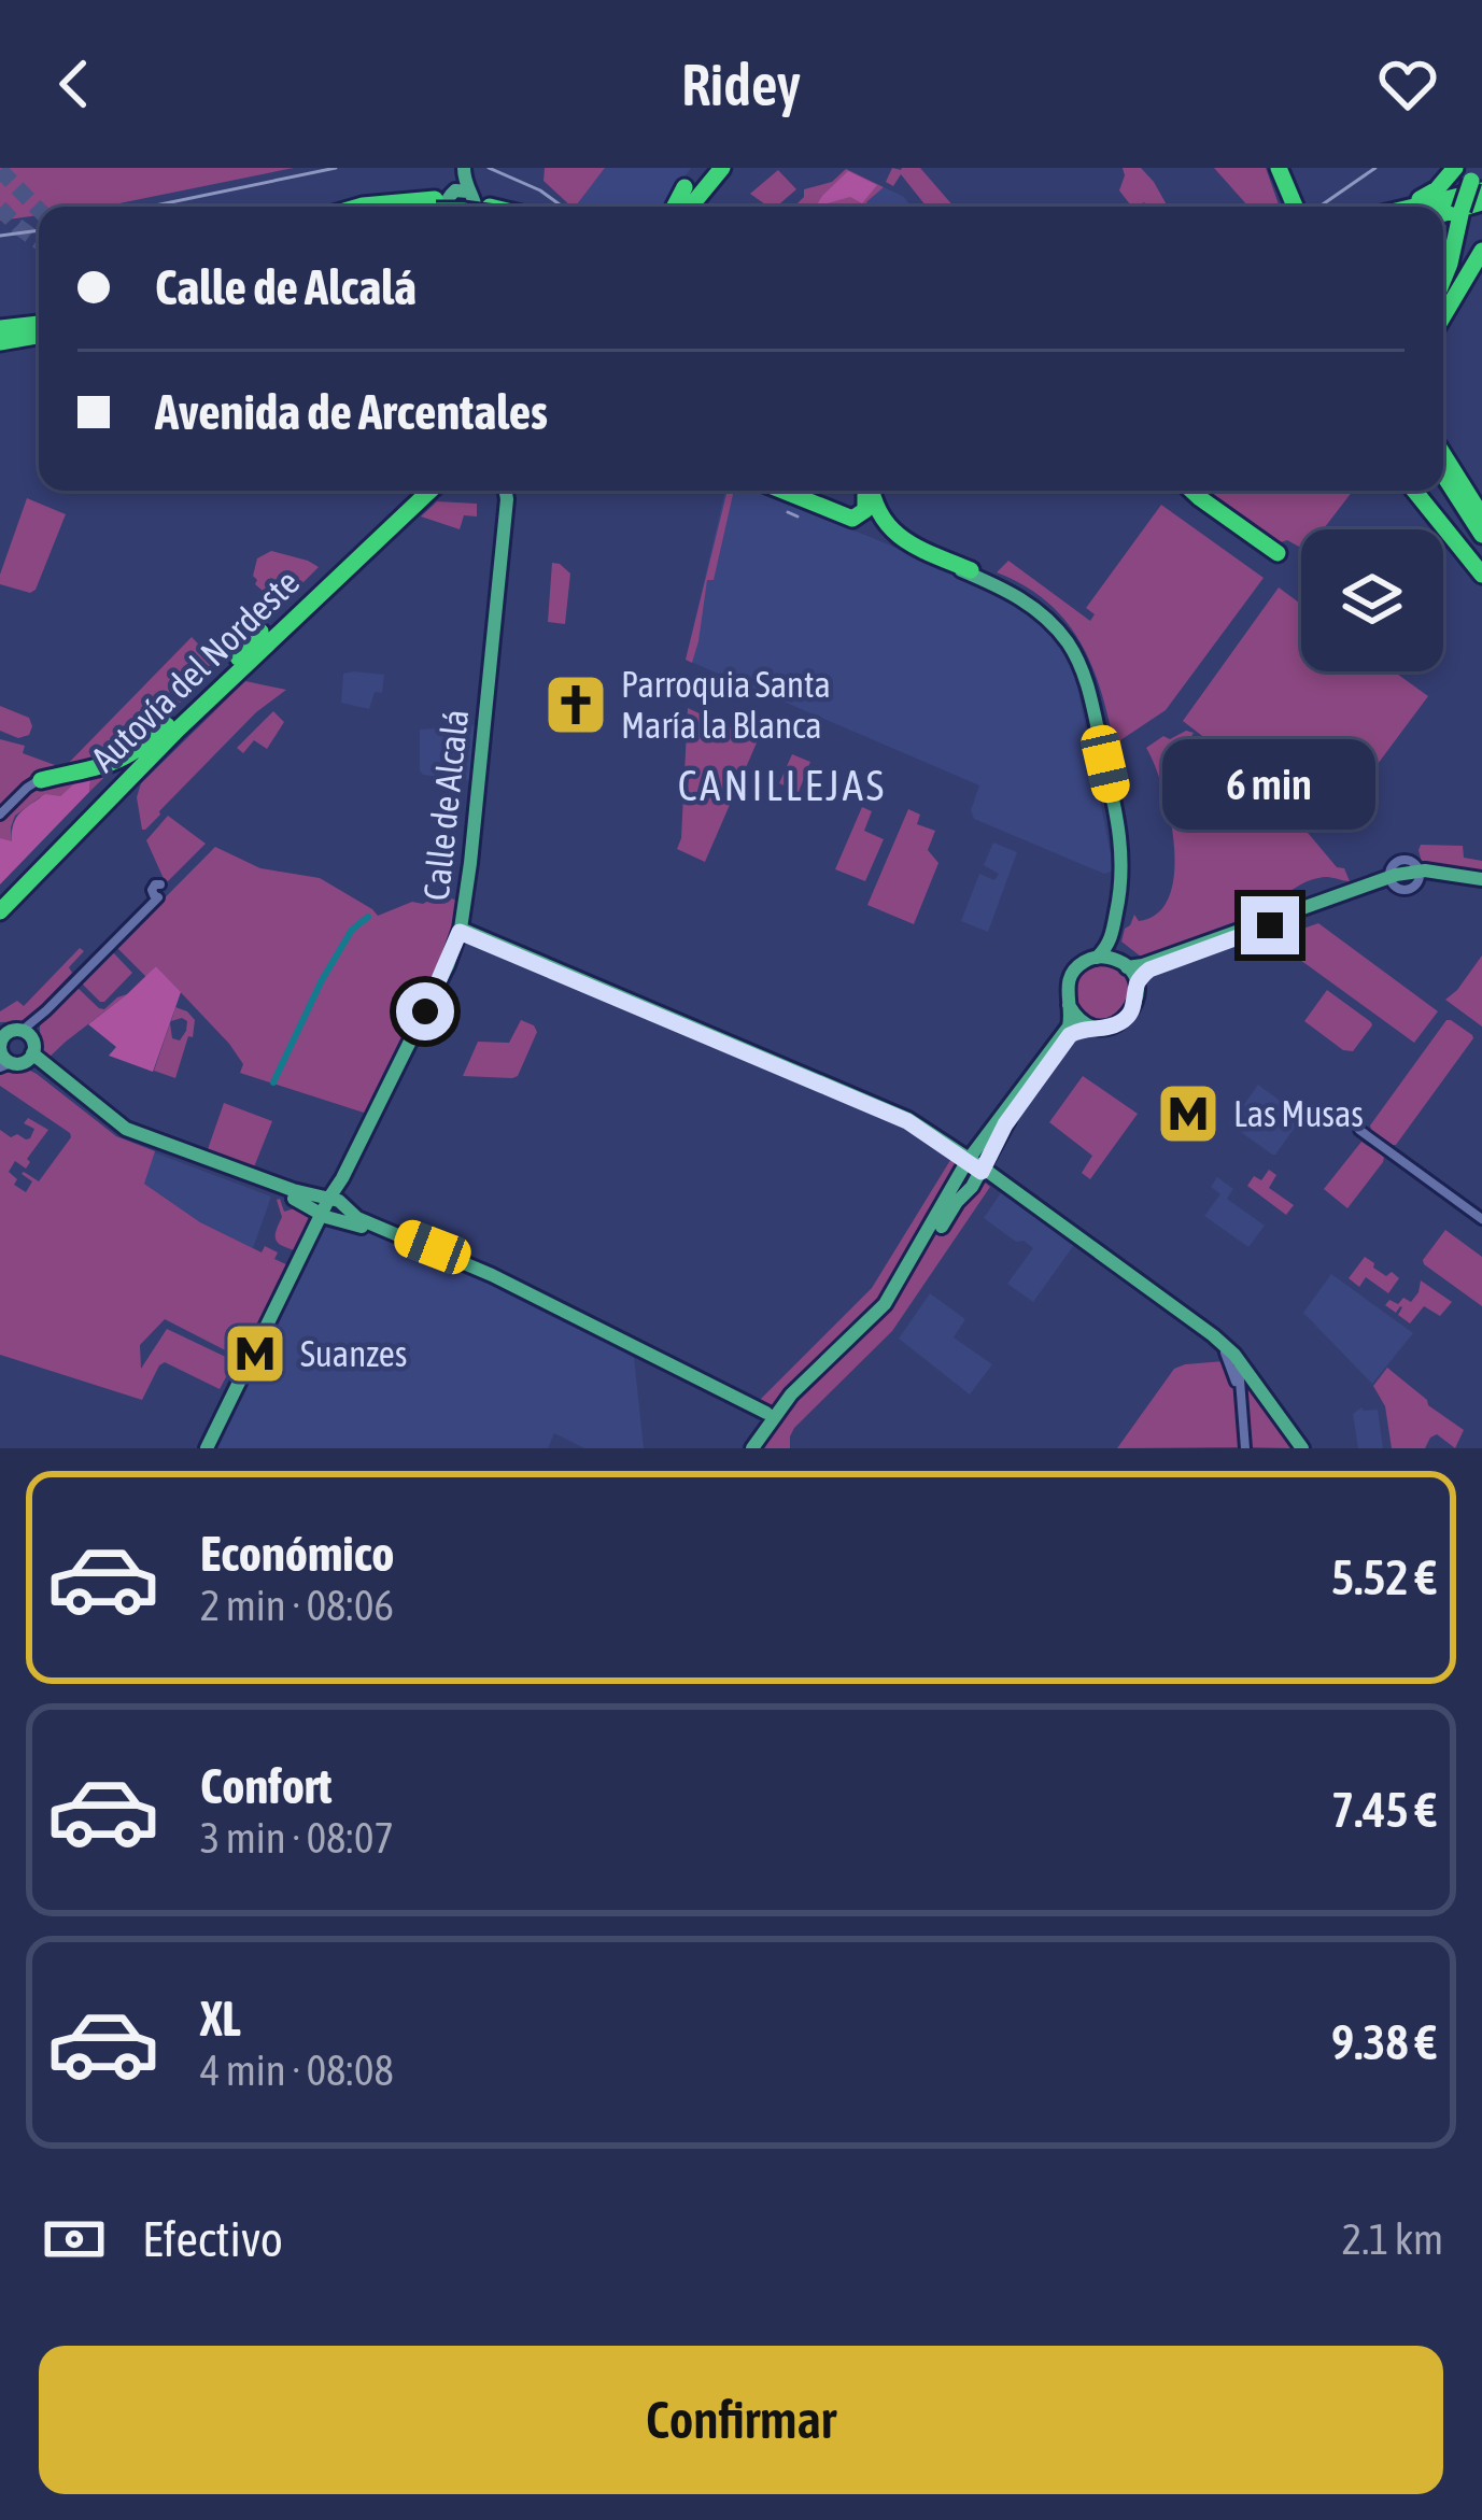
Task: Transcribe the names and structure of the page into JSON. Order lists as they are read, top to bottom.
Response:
{
  "streets": {
    "highway": ["Autovía del Nordeste"],
    "main road": ["Calle de Alcalá"]
  },
  "districts": ["CANILLEJAS"],
  "places": {
    "church": ["Parroquia Santa María la Blanca"],
    "metro station": ["Las Musas", "Suanzes"]
  },
  "page": {
    "header": "Ridey",
    "banner": ["Calle de Alcalá", "Avenida de Arcentales"],
    "bubble": "6 min",
    "list": [
      {
        "name": "Económico",
        "note": "2 min · 08:06",
        "value": "5.52 €"
      },
      {
        "name": "Confort",
        "note": "3 min · 08:07",
        "value": "7.45 €"
      },
      {
        "name": "XL",
        "note": "4 min · 08:08",
        "value": "9.38 €"
      }
    ],
    "pay": ["Efectivo", "2.1 km"],
    "buttons": "Confirmar"
  }
}
